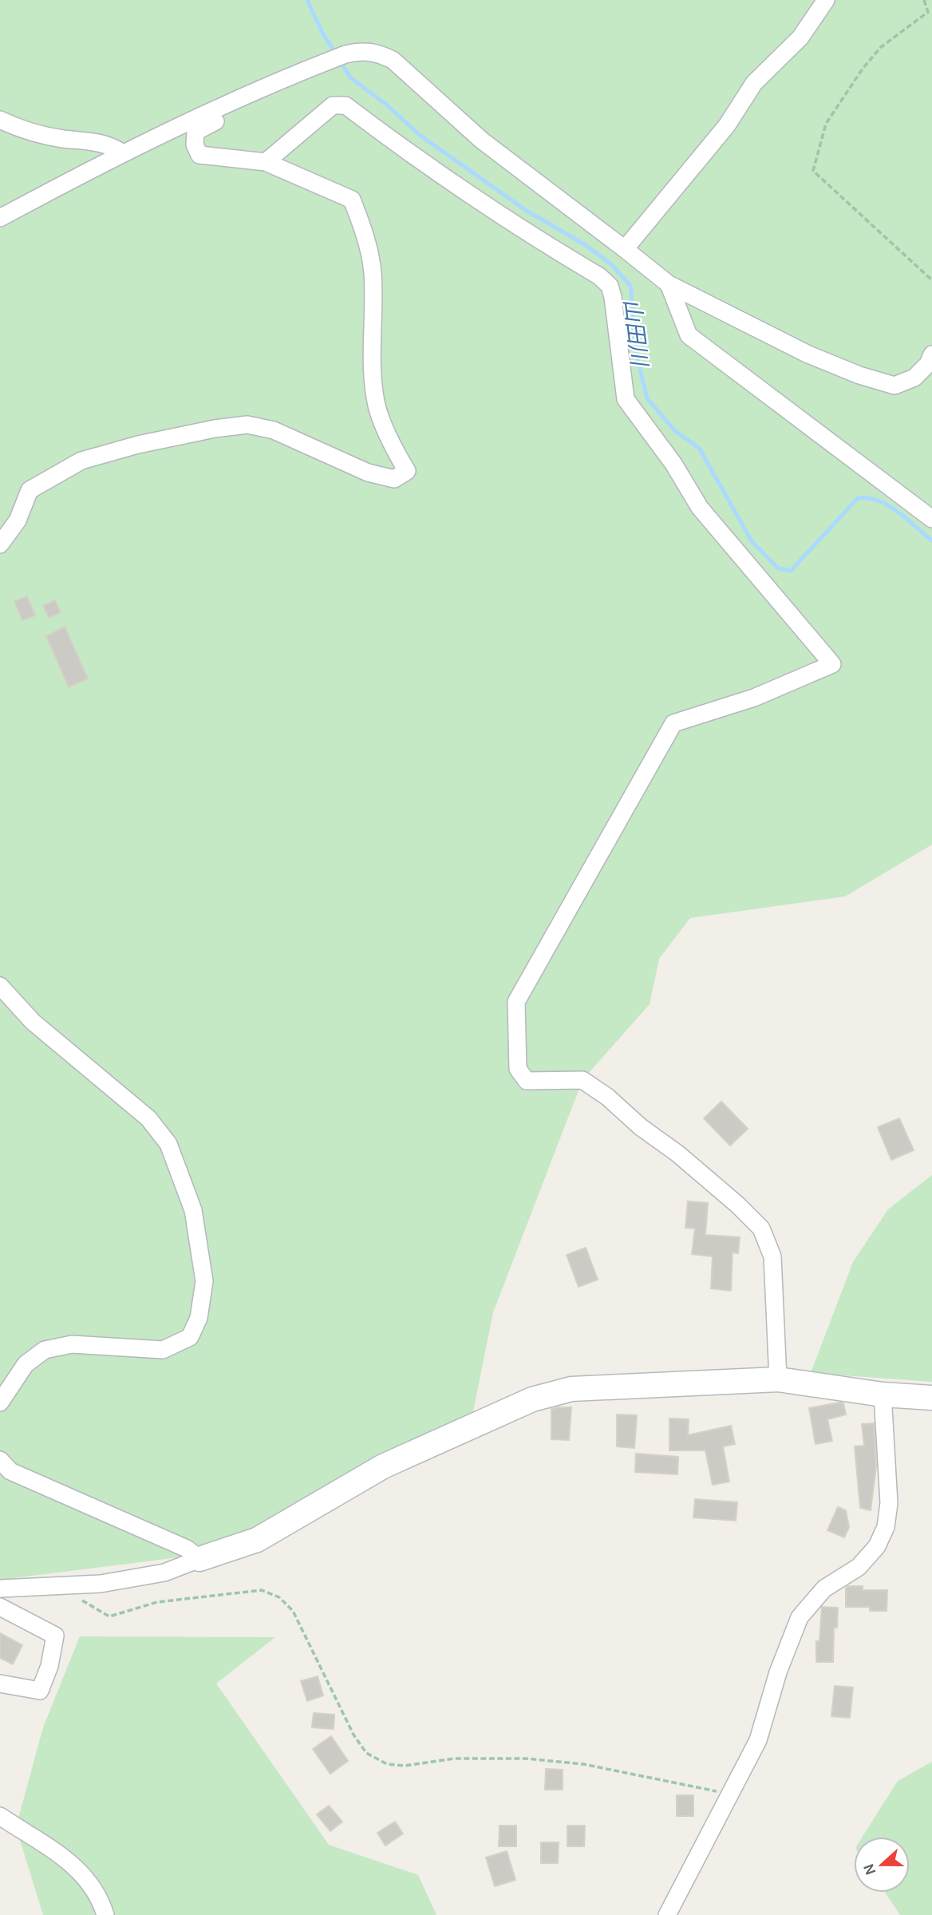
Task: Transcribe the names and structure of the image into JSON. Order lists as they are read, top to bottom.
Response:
{
  "water": ["山田川"],
  "north": "left"
}
